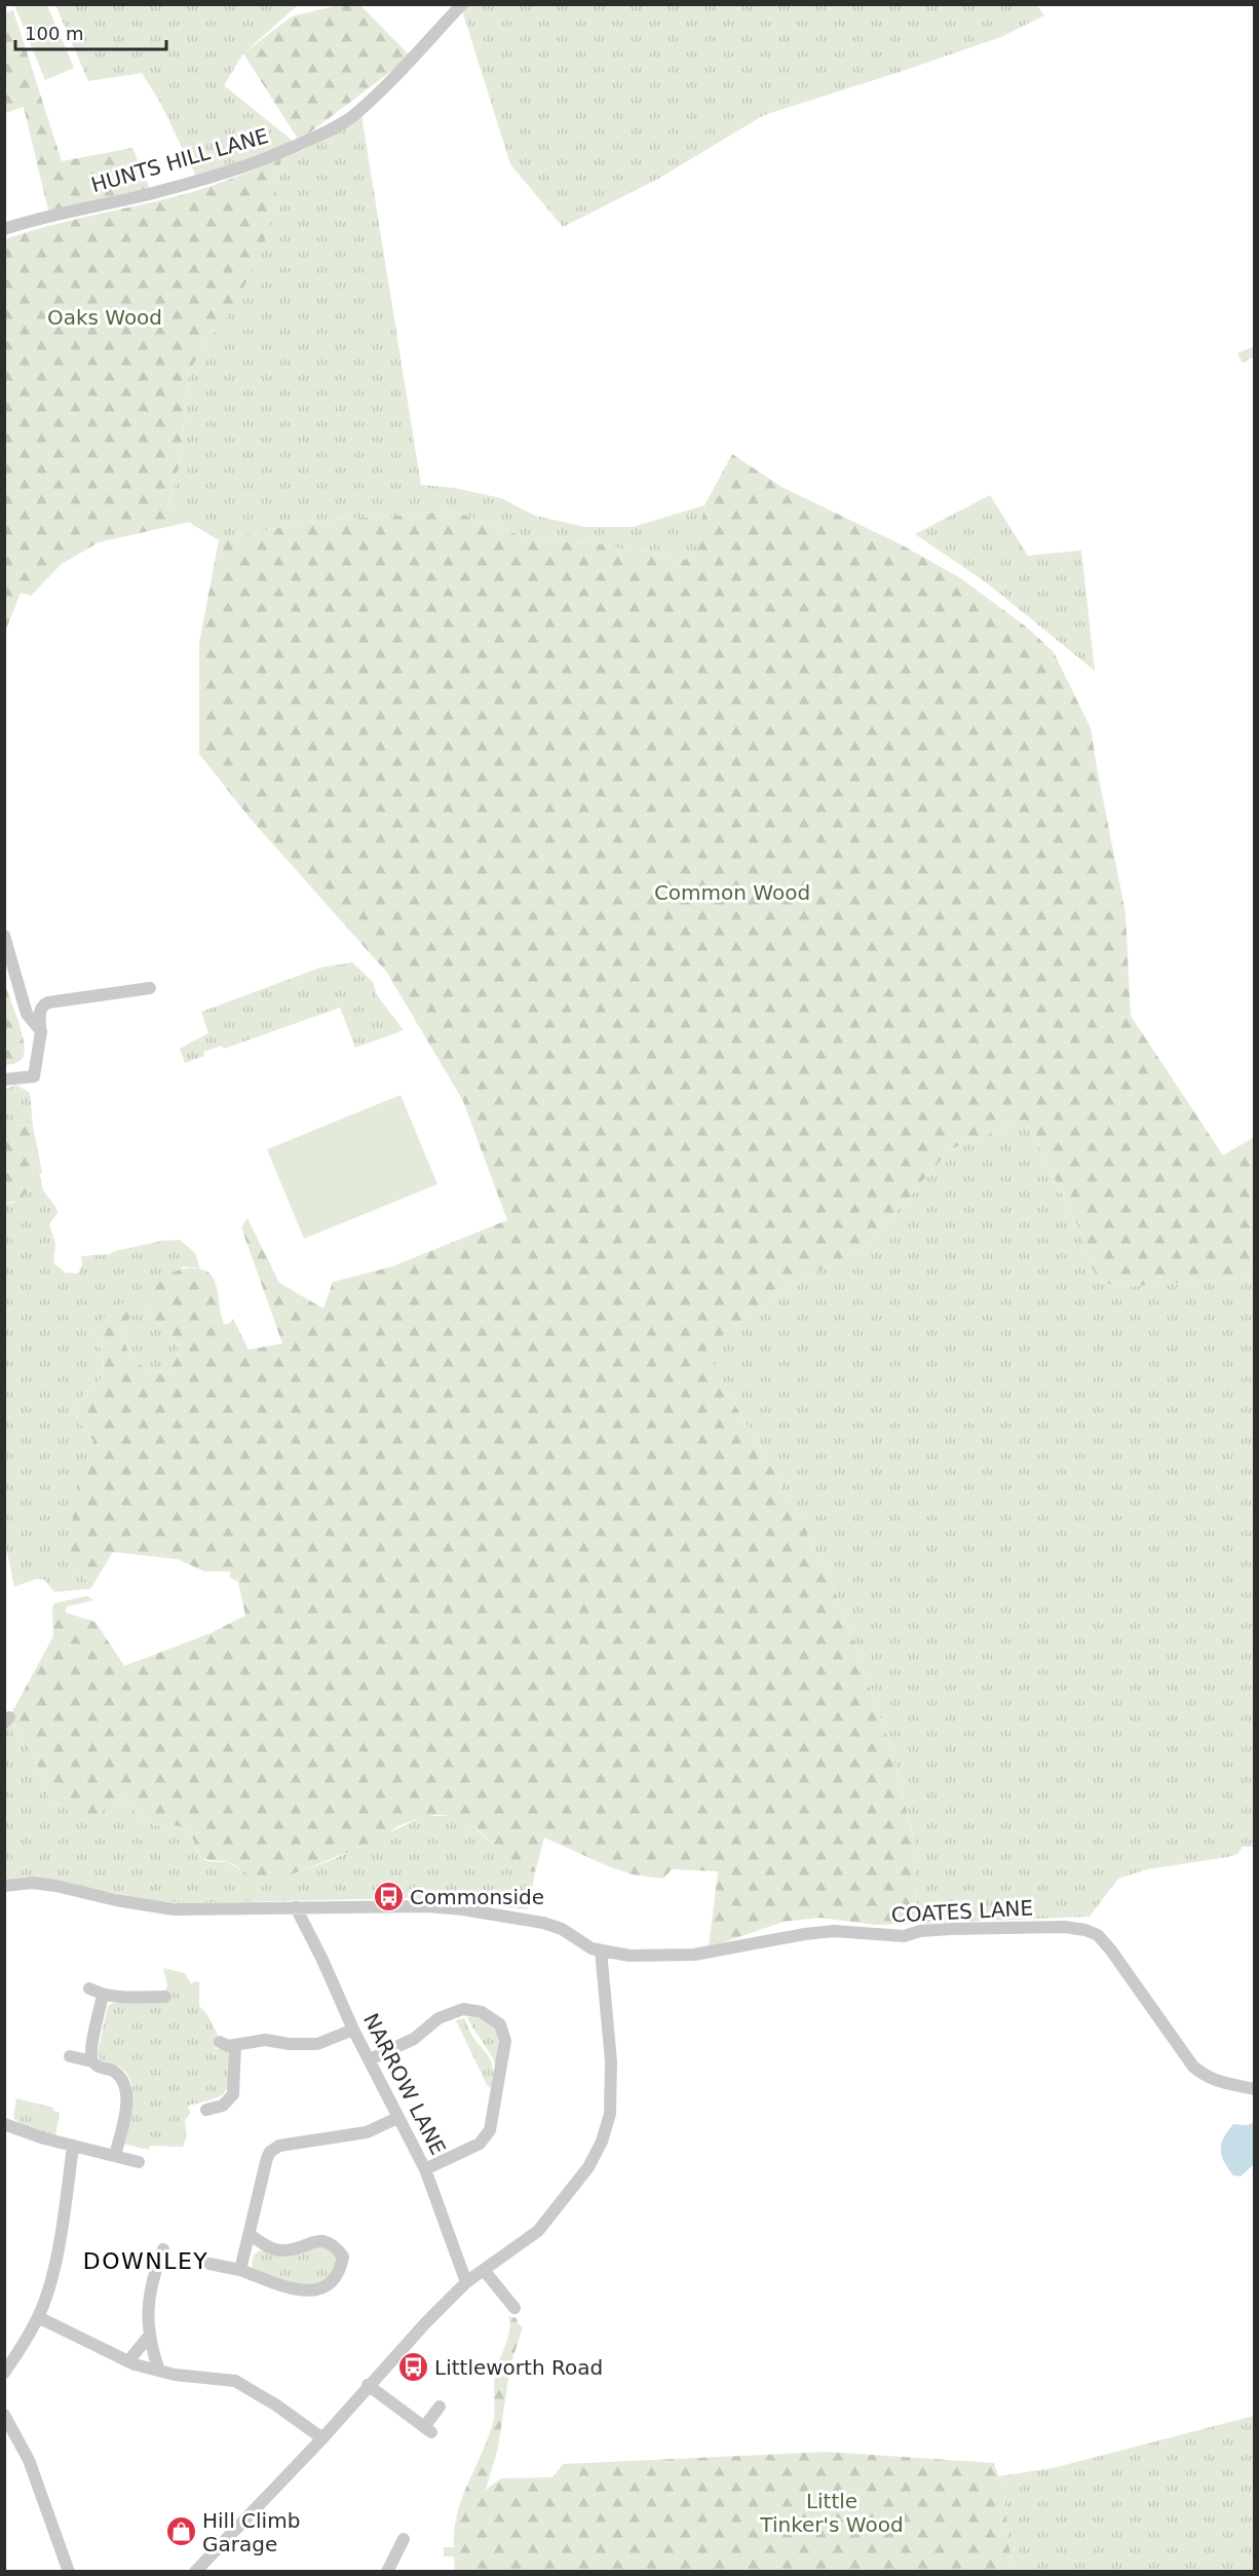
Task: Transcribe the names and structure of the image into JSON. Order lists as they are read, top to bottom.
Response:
{
  "streets": {
    "street": ["HUNTS HILL LANE", "COATES LANE", "NARROW LANE"]
  },
  "districts": ["DOWNLEY"],
  "parks": ["Oaks Wood", "Common Wood", "Little Tinker's Wood"],
  "places": {
    "bus stop": ["Commonside", "Littleworth Road"],
    "shop": ["Hill Climb Garage"]
  },
  "scale_bar": "100 m"
}
